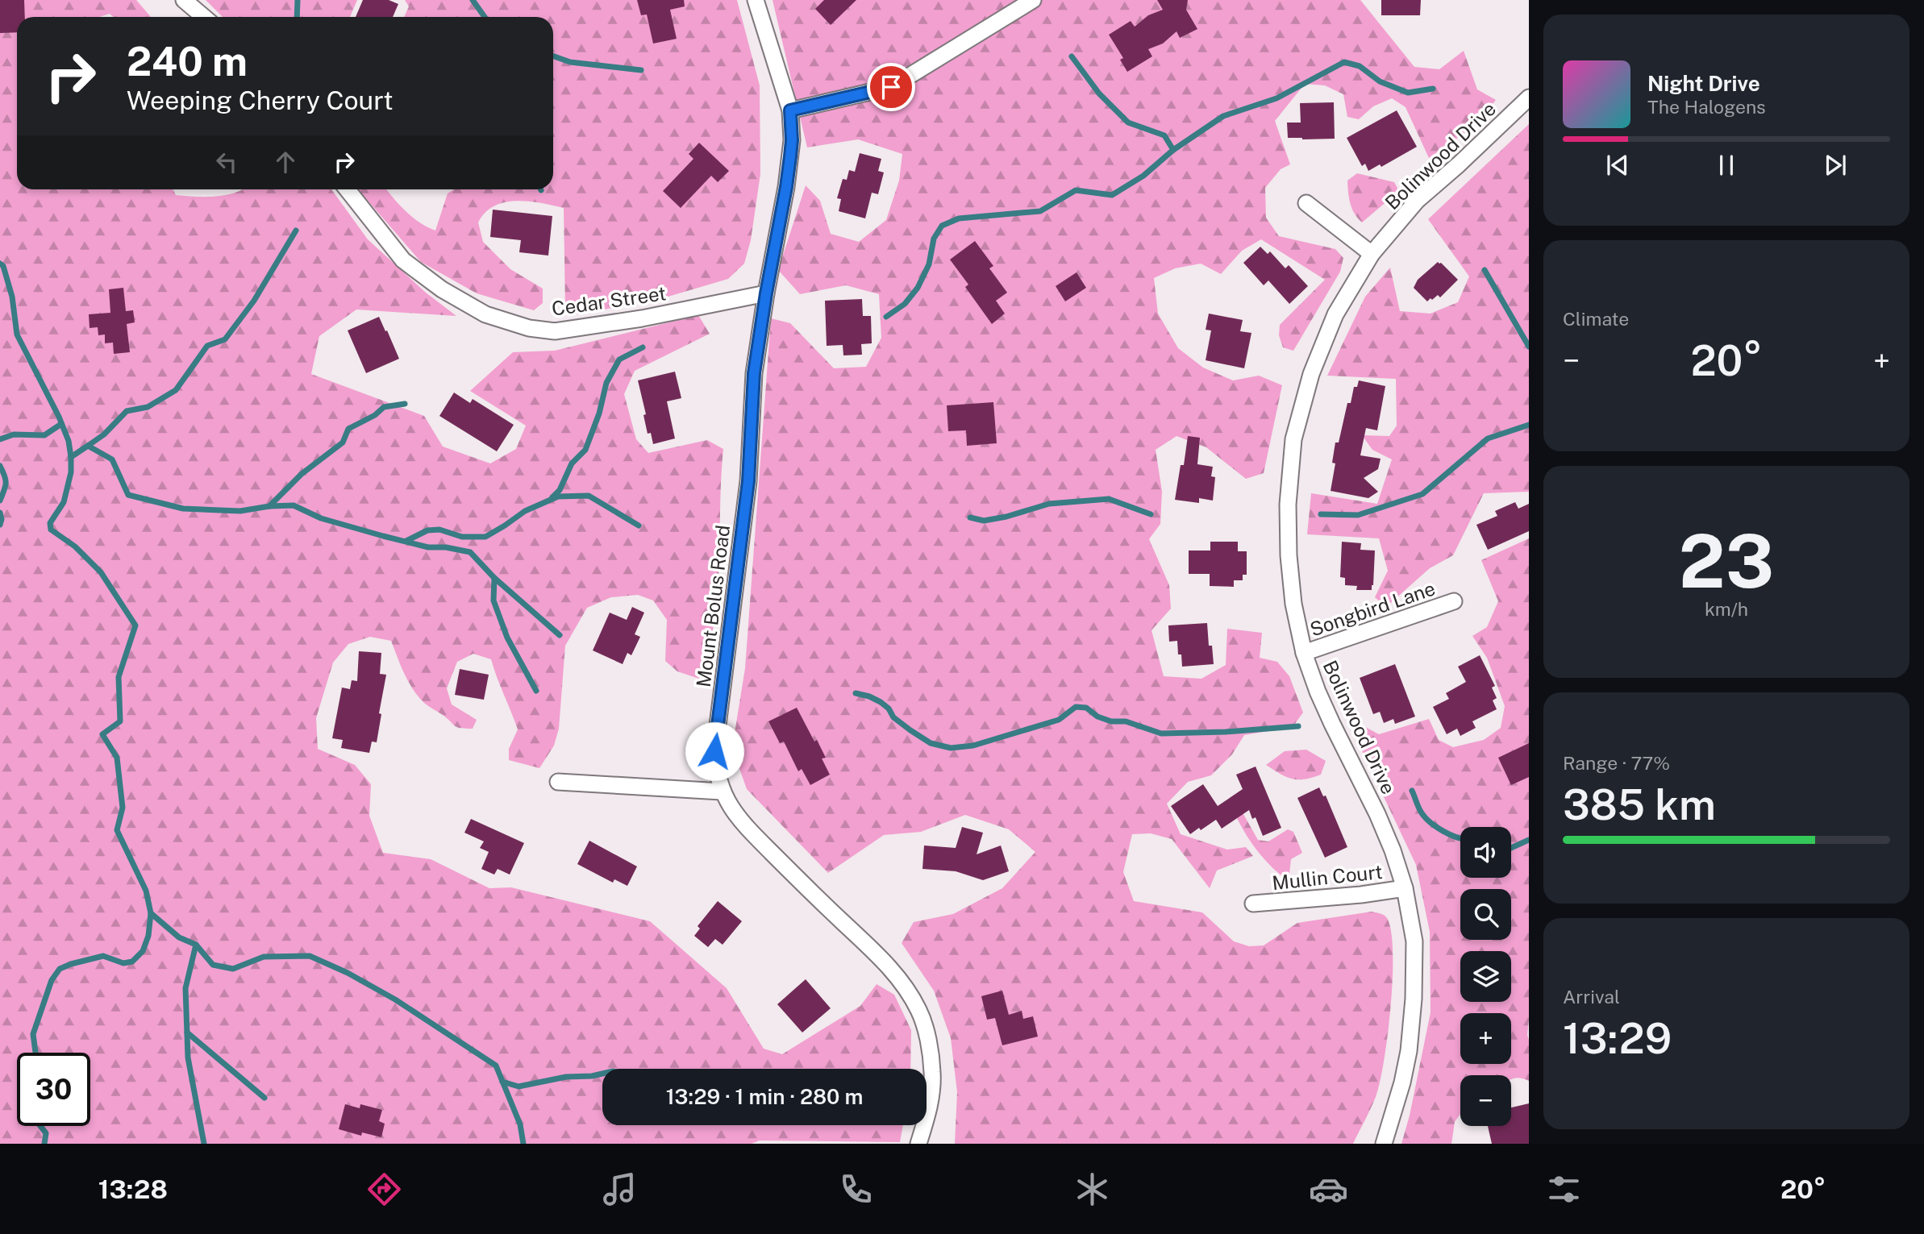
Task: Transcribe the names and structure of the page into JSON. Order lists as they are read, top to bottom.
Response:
{
  "streets": {
    "street": [
      "Bolinwood Drive",
      "Cedar Street",
      "Mount Bolus Road",
      "Songbird Lane",
      "Mullin Court"
    ]
  },
  "crossings": [
    ["Bolinwood Drive", "Songbird Lane"],
    ["Bolinwood Drive", "Mullin Court"],
    ["Cedar Street", "Mount Bolus Road"]
  ],
  "page": {
    "turn": ["240 m", "Weeping Cherry Court"],
    "song": ["Night Drive", "The Halogens"],
    "tile": [
      "Climate",
      ["23", "km/h"],
      ["Range · 77%", "385 km"],
      ["Arrival", "13:29"]
    ],
    "heat": ["−", "20°", "+"],
    "map_buttons": ["+", "−"],
    "limit": "30",
    "trip": "13:29 · 1 min · 280 m",
    "tabs": ["13:28", "20°"]
  }
}
